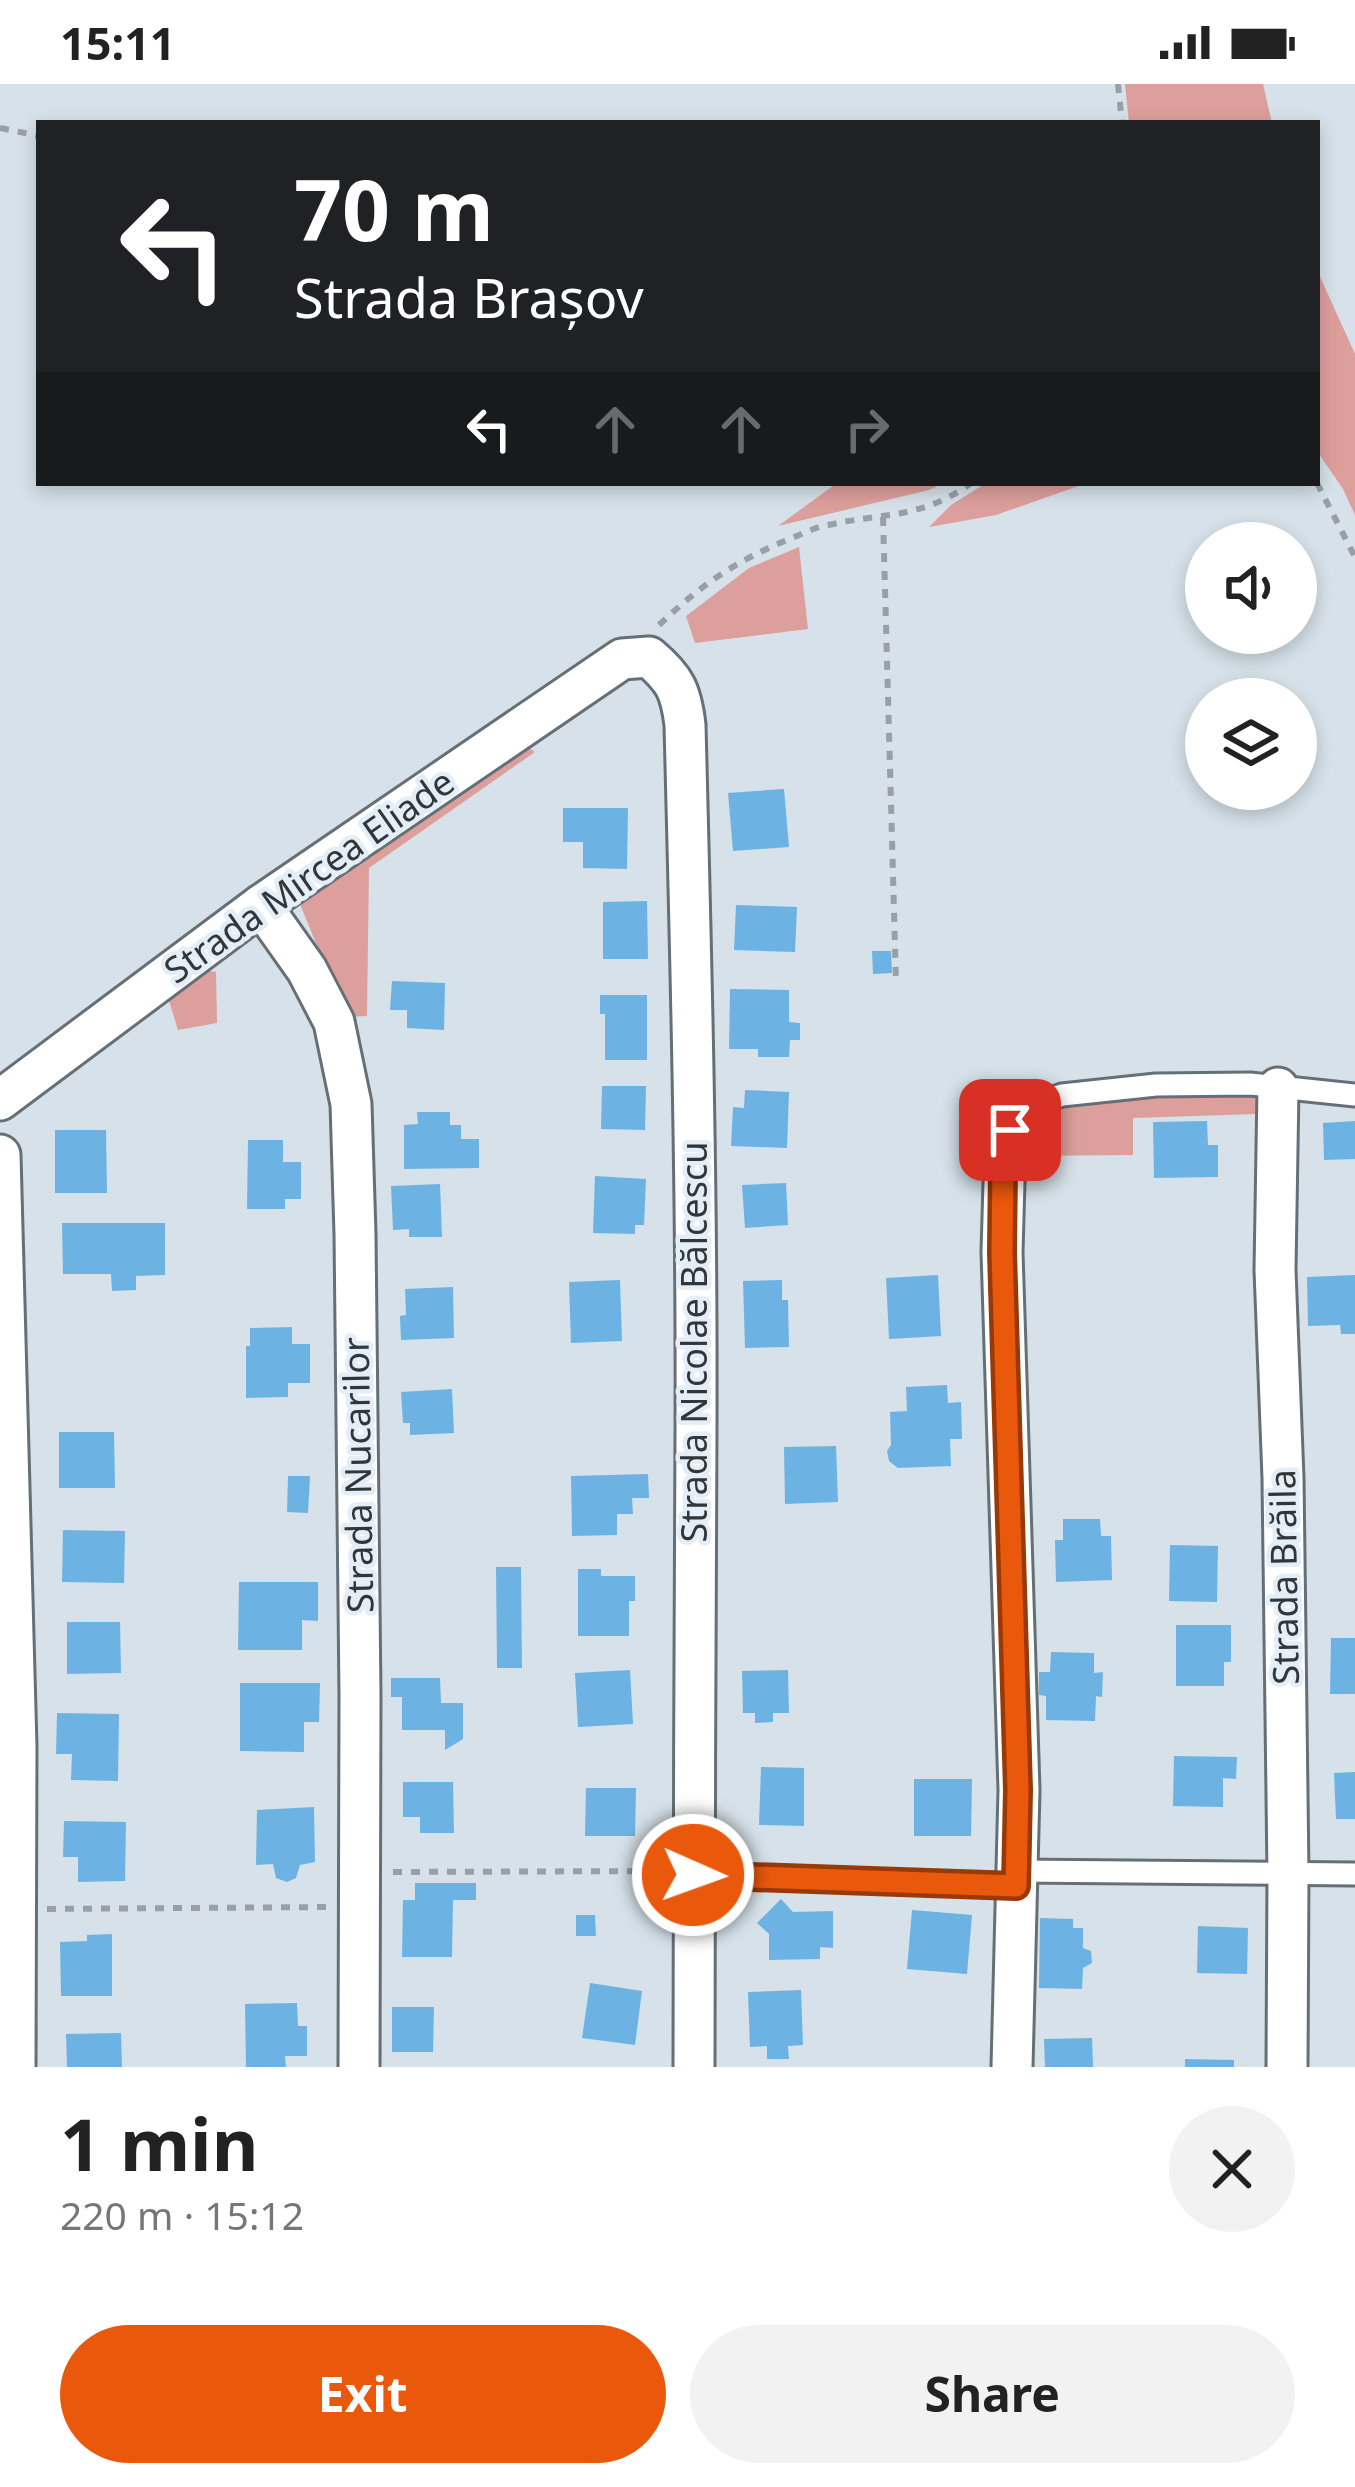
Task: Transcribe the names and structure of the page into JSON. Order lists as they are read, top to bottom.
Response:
{
  "streets": {
    "street": [
      "Strada Mircea Eliade",
      "Strada Nicolae Bălcescu",
      "Strada Nucarilor",
      "Strada Brăila"
    ]
  },
  "crossings": [
    ["Strada Mircea Eliade", "Strada Nicolae Bălcescu"],
    ["Strada Mircea Eliade", "Strada Nucarilor"]
  ],
  "page": {
    "status": "15:11",
    "turn": ["70 m", "Strada Brașov"],
    "heading": ["1 min", "220 m · 15:12"],
    "buttons": ["Exit", "Share"]
  }
}
